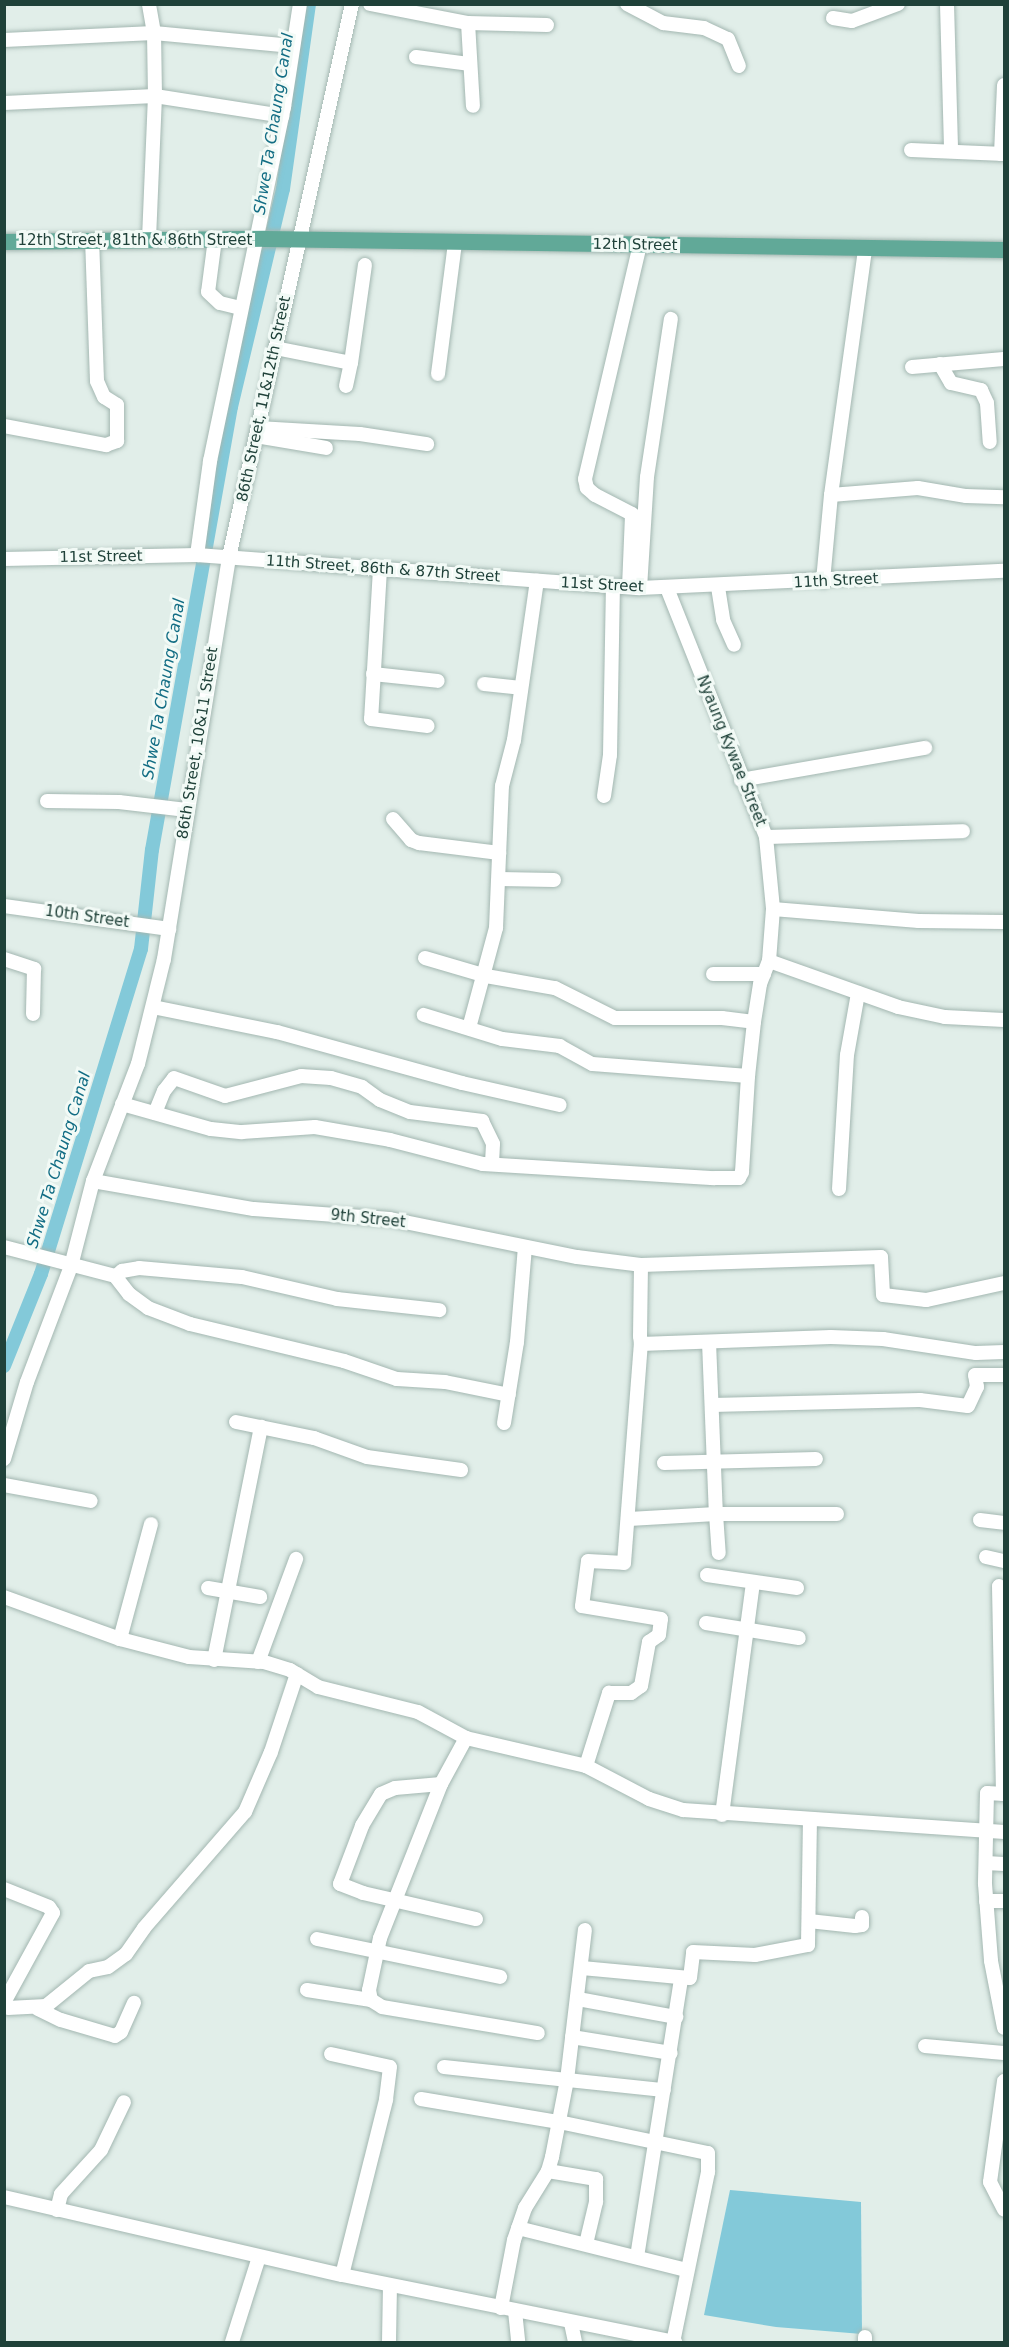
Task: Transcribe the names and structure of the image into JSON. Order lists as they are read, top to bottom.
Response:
{
  "streets": {
    "main road": ["12th Street, 81th & 86th Street", "12th Street"],
    "street": [
      "86th Street, 11&12th Street",
      "11st Street",
      "11th Street, 86th & 87th Street",
      "11th Street",
      "86th Street, 10&11 Street",
      "Nyaung Kywae Street",
      "10th Street",
      "9th Street"
    ]
  },
  "crossings": [
    ["12th Street, 81th & 86th Street", "12th Street"],
    ["12th Street", "86th Street, 11&12th Street"],
    ["86th Street, 11&12th Street", "11th Street, 86th & 87th Street"],
    ["86th Street, 11&12th Street", "86th Street, 10&11 Street"],
    ["11st Street", "11th Street, 86th & 87th Street"],
    ["11st Street", "11th Street"],
    ["11st Street", "Nyaung Kywae Street"],
    ["11th Street, 86th & 87th Street", "86th Street, 10&11 Street"],
    ["11th Street", "Nyaung Kywae Street"],
    ["86th Street, 10&11 Street", "10th Street"],
    ["86th Street, 10&11 Street", "9th Street"]
  ],
  "water": ["Shwe Ta Chaung Canal"]
}
